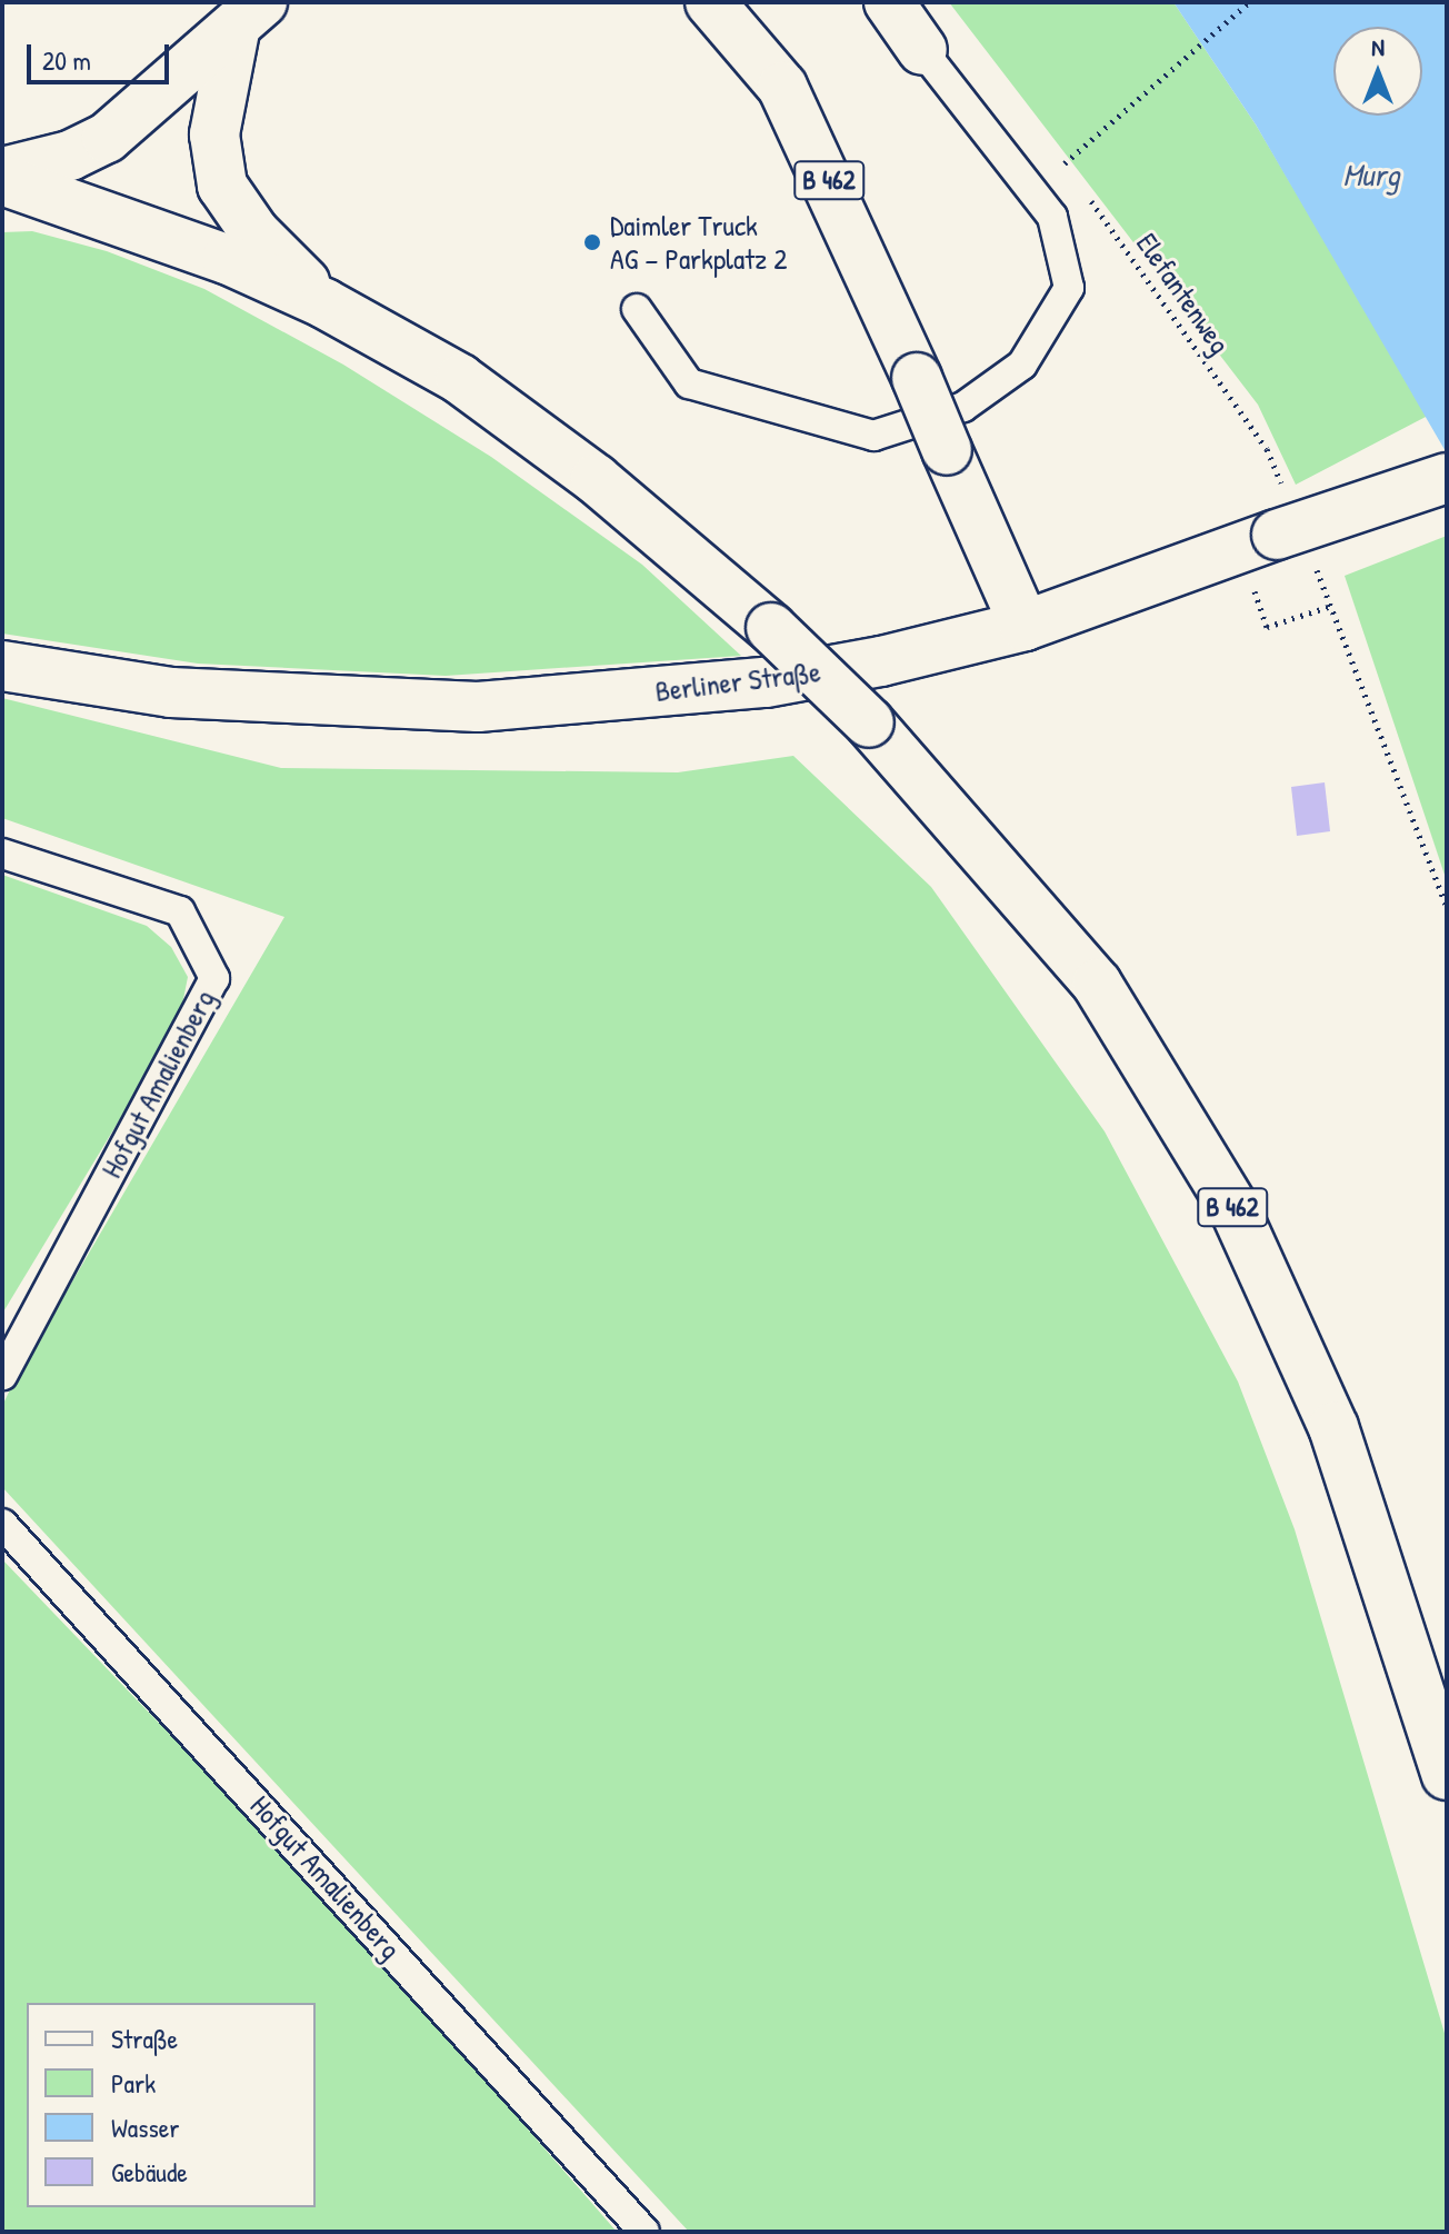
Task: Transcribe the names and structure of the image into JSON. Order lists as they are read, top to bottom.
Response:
{
  "streets": {
    "main road": ["B 462", "Berliner Straße"],
    "lane": ["Hofgut Amalienberg"],
    "path": ["Elefantenweg"]
  },
  "crossings": [
    ["B 462", "Berliner Straße"]
  ],
  "water": ["Murg"],
  "places": ["Daimler Truck AG − Parkplatz 2"],
  "legend": [
    "Straße",
    "Park",
    "Wasser",
    "Gebäude"
  ],
  "scale_bar": "20 m",
  "north": "top"
}
